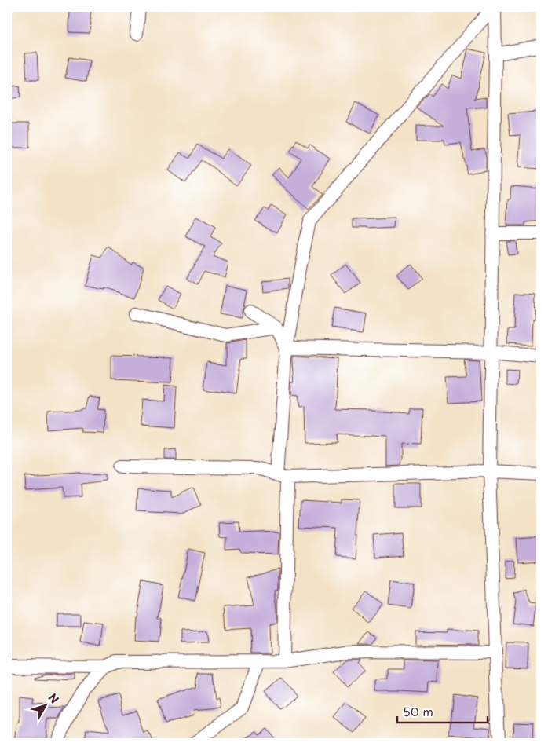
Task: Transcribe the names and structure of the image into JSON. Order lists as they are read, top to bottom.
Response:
{
  "scale_bar": "50 m",
  "north": "top right"
}
